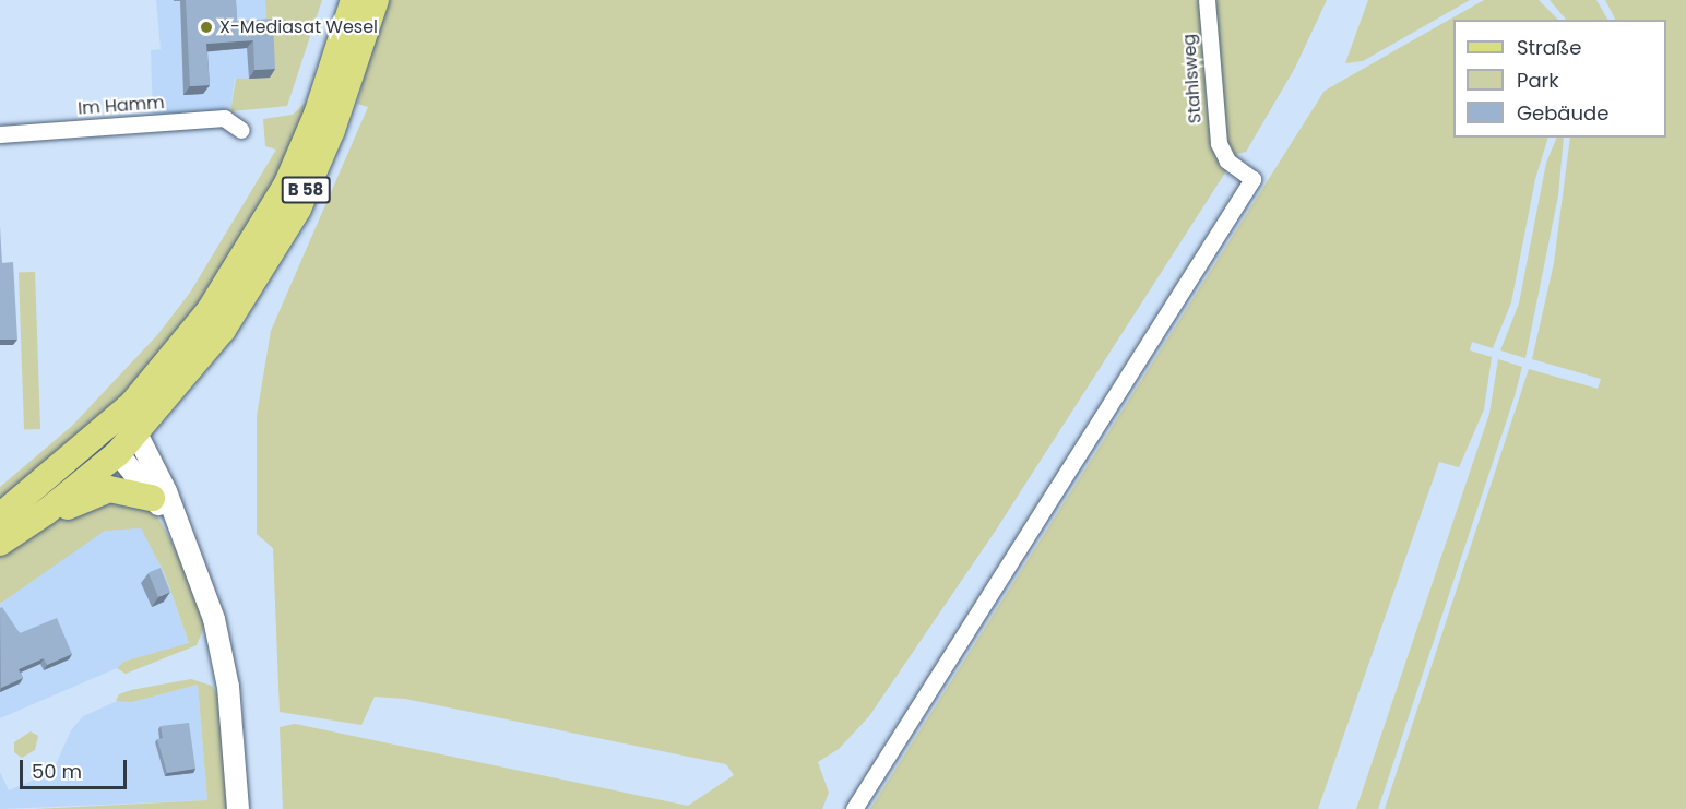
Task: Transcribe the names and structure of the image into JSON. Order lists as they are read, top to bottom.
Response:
{
  "streets": {
    "main road": ["B 58"],
    "street": ["Stahlsweg", "Im Hamm"]
  },
  "places": ["X-Mediasat Wesel"],
  "legend": ["Straße", "Park", "Gebäude"],
  "scale_bar": "50 m"
}
